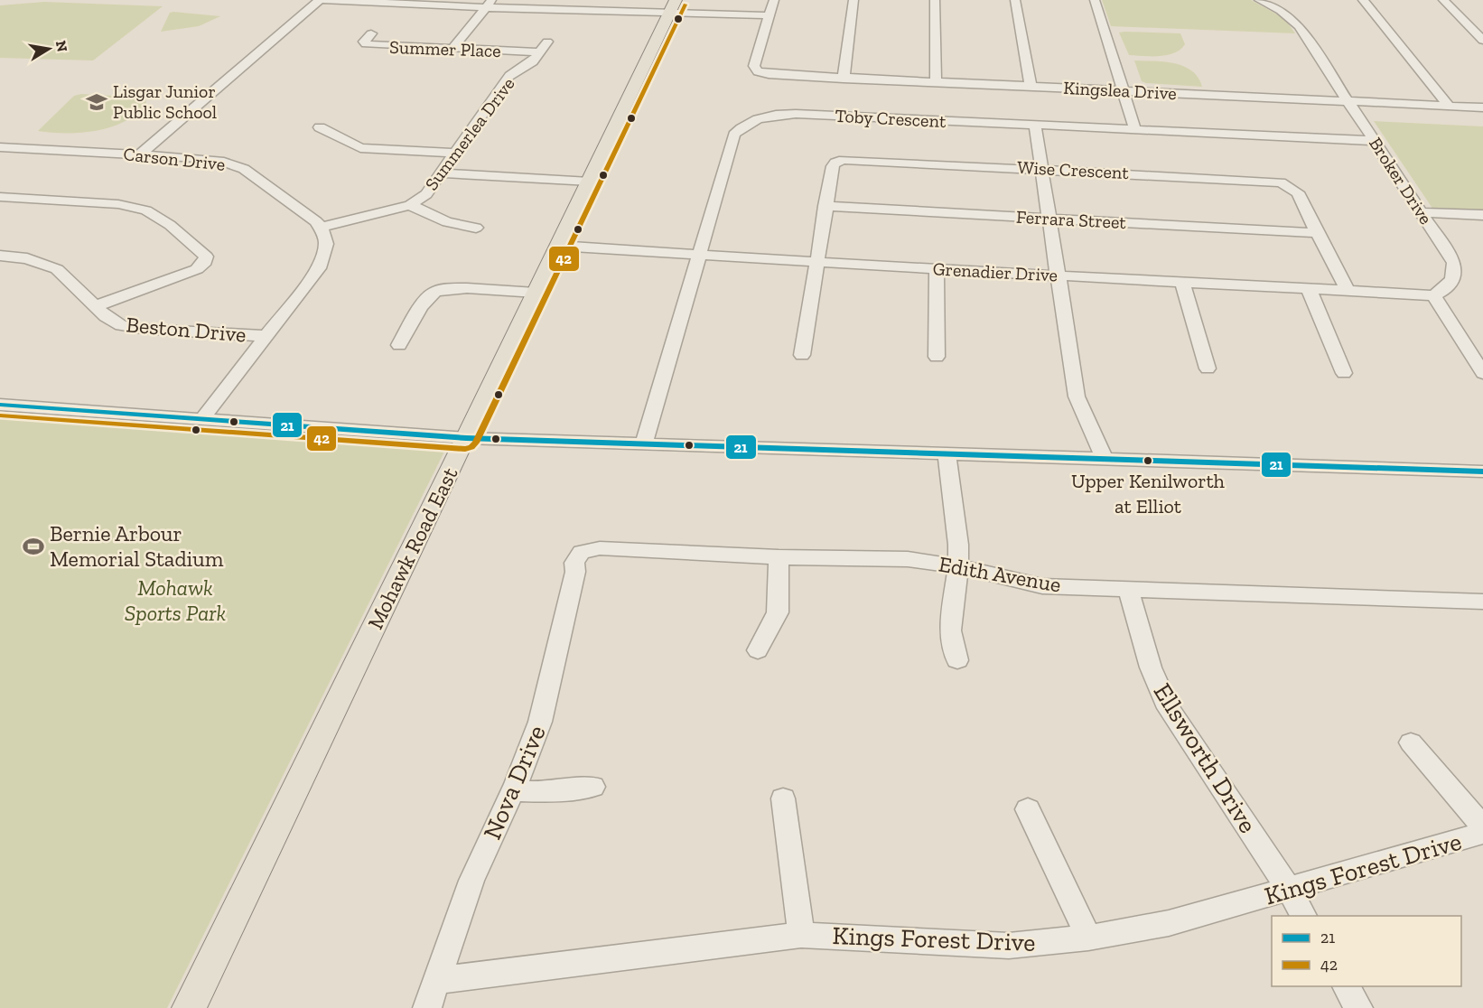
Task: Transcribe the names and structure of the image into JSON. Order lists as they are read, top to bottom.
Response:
{
  "streets": {
    "main road": ["Mohawk Road East"],
    "street": [
      "Summer Place",
      "Kingslea Drive",
      "Toby Crescent",
      "Summerlea Drive",
      "Carson Drive",
      "Wise Crescent",
      "Broker Drive",
      "Ferrara Street",
      "Grenadier Drive",
      "Beston Drive",
      "Edith Avenue",
      "Ellsworth Drive",
      "Nova Drive",
      "Kings Forest Drive"
    ]
  },
  "crossings": [
    ["Summer Place", "Summerlea Drive"],
    ["Kingslea Drive", "Broker Drive"],
    ["Toby Crescent", "Broker Drive"],
    ["Toby Crescent", "Grenadier Drive"],
    ["Summerlea Drive", "Carson Drive"],
    ["Wise Crescent", "Ferrara Street"],
    ["Wise Crescent", "Grenadier Drive"],
    ["Broker Drive", "Grenadier Drive"],
    ["Grenadier Drive", "Mohawk Road East"],
    ["Edith Avenue", "Ellsworth Drive"],
    ["Edith Avenue", "Nova Drive"],
    ["Ellsworth Drive", "Kings Forest Drive"],
    ["Nova Drive", "Kings Forest Drive"]
  ],
  "parks": ["Mohawk Sports Park"],
  "places": {
    "school or university": ["Lisgar Junior Public School"],
    "other": ["Upper Kenilworth at Elliot"],
    "sports": ["Bernie Arbour Memorial Stadium"]
  },
  "lines": ["transit line 42", "transit line 21"],
  "legend": ["21", "42"],
  "north": "right"
}
